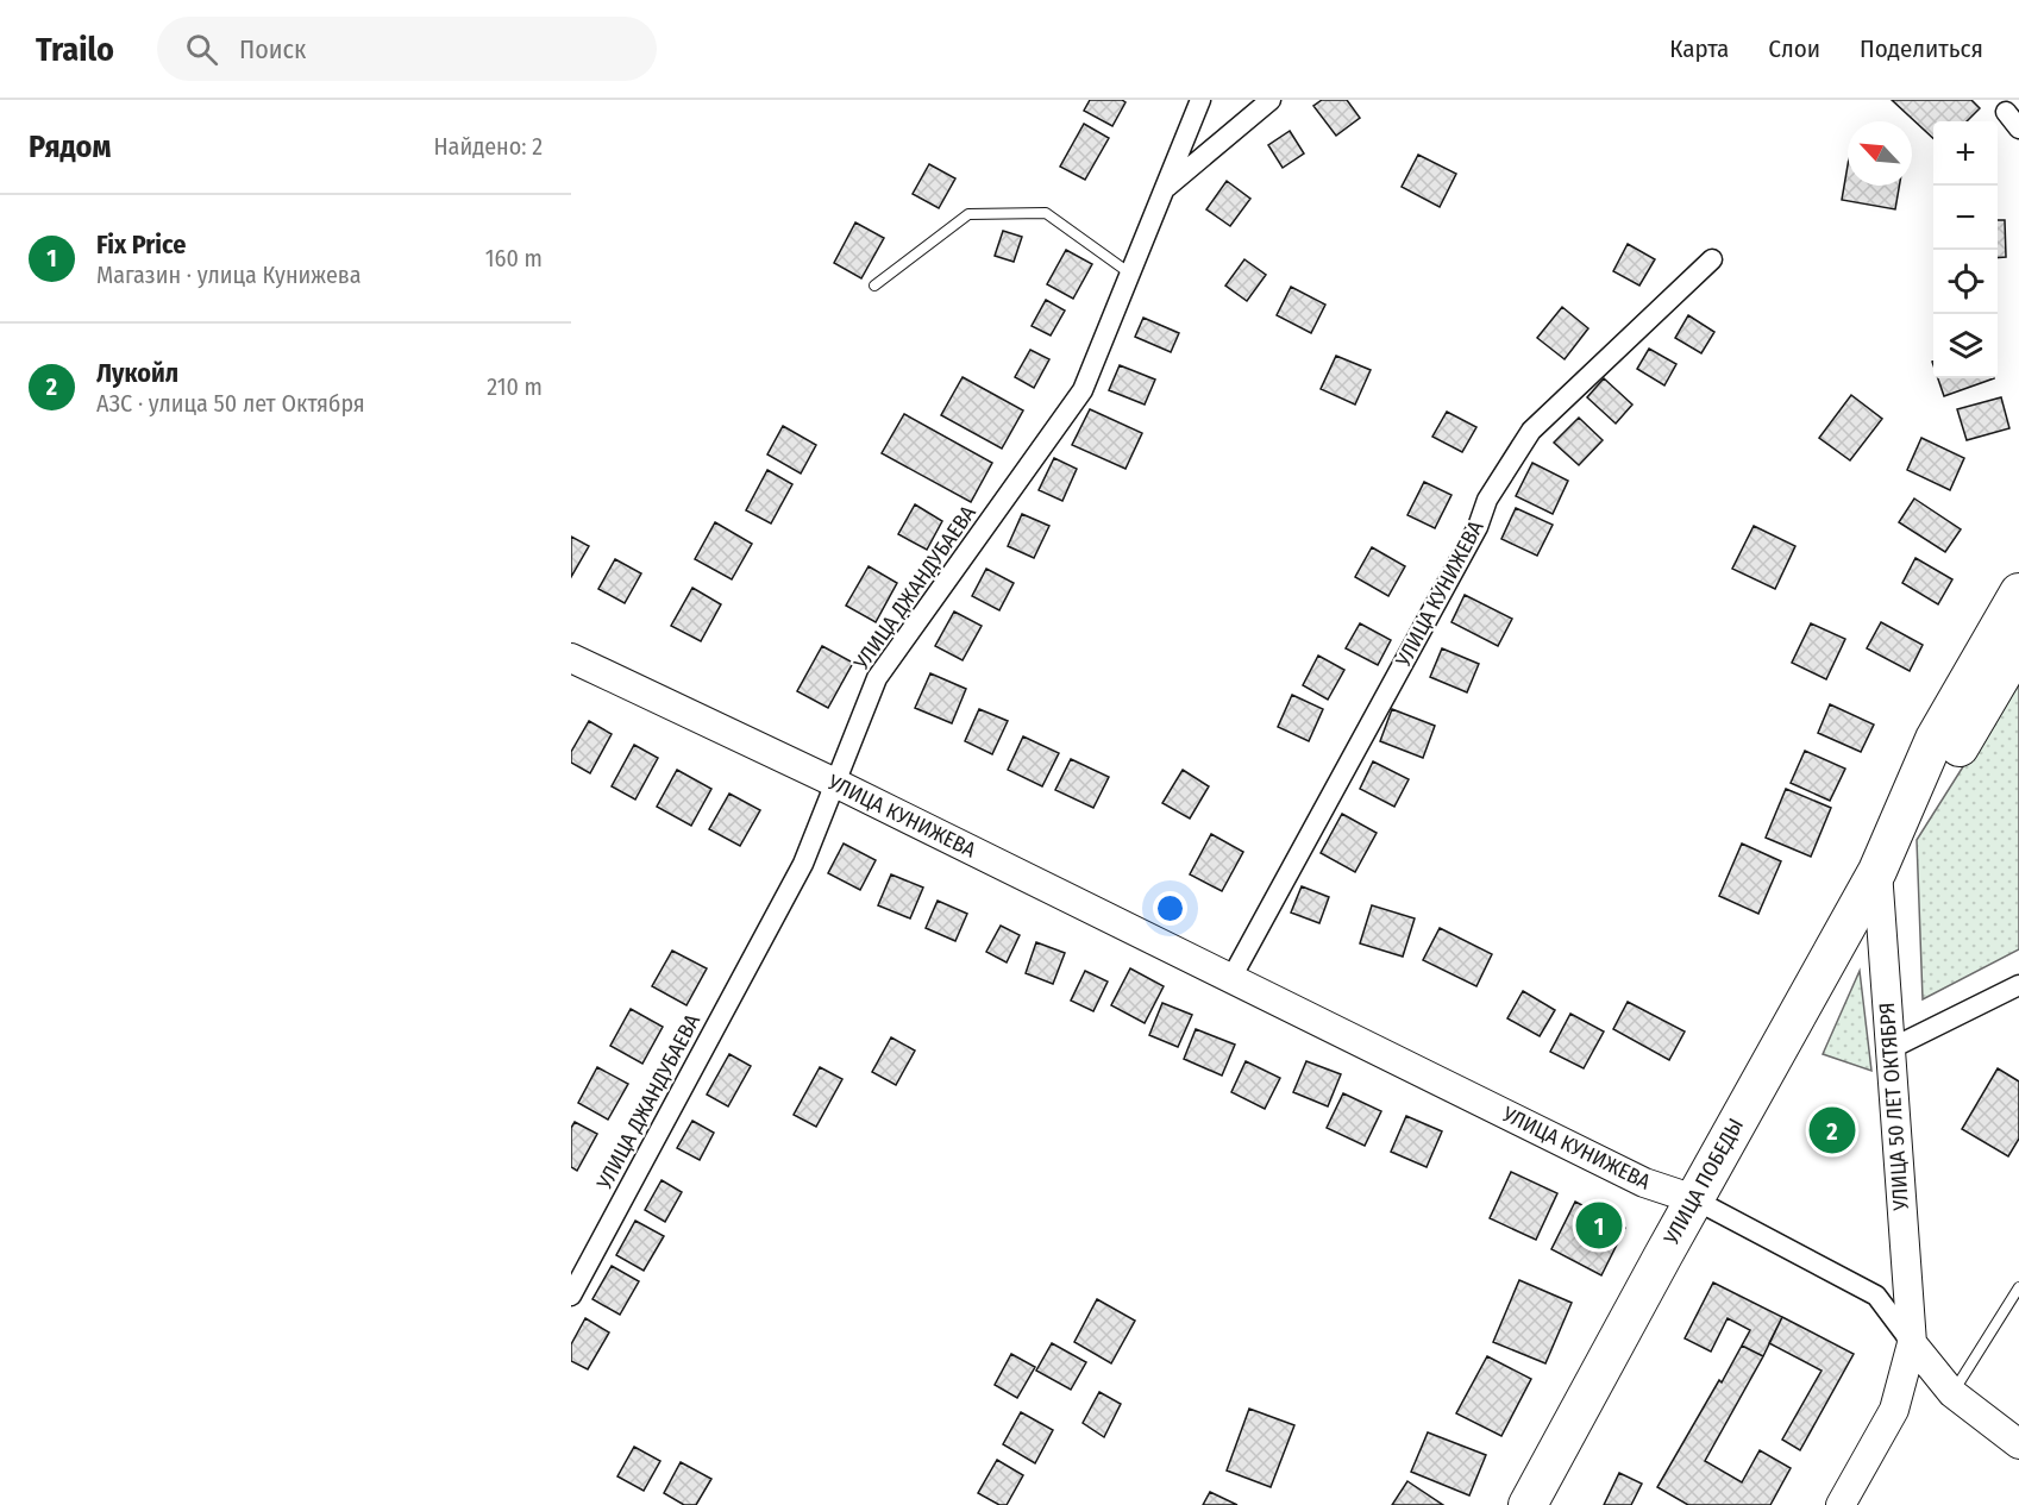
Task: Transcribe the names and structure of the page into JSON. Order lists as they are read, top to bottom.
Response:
{
  "streets": {
    "highway": ["УЛИЦА ПОБЕДЫ"],
    "street": ["УЛИЦА ДЖАНДУБАЕВА", "УЛИЦА КУНИЖЕВА", "УЛИЦА 50 ЛЕТ ОКТЯБРЯ"]
  },
  "crossings": [
    ["УЛИЦА ДЖАНДУБАЕВА", "УЛИЦА КУНИЖЕВА"],
    ["УЛИЦА КУНИЖЕВА", "УЛИЦА ПОБЕДЫ"],
    ["УЛИЦА 50 ЛЕТ ОКТЯБРЯ", "УЛИЦА ПОБЕДЫ"]
  ],
  "north": "top left",
  "page": {
    "header": "Trailo",
    "search": "Поиск",
    "nav": ["Карта", "Слои", "Поделиться"],
    "heading": ["Рядом", "Найдено: 2"],
    "map_buttons": ["+", "−"],
    "list": [
      {
        "mark": "1",
        "name": "Fix Price",
        "note": "Магазин · улица Кунижева",
        "value": "160 m"
      },
      {
        "mark": "2",
        "name": "Лукойл",
        "note": "АЗС · улица 50 лет Октября",
        "value": "210 m"
      }
    ],
    "pins": ["2", "1"]
  }
}
